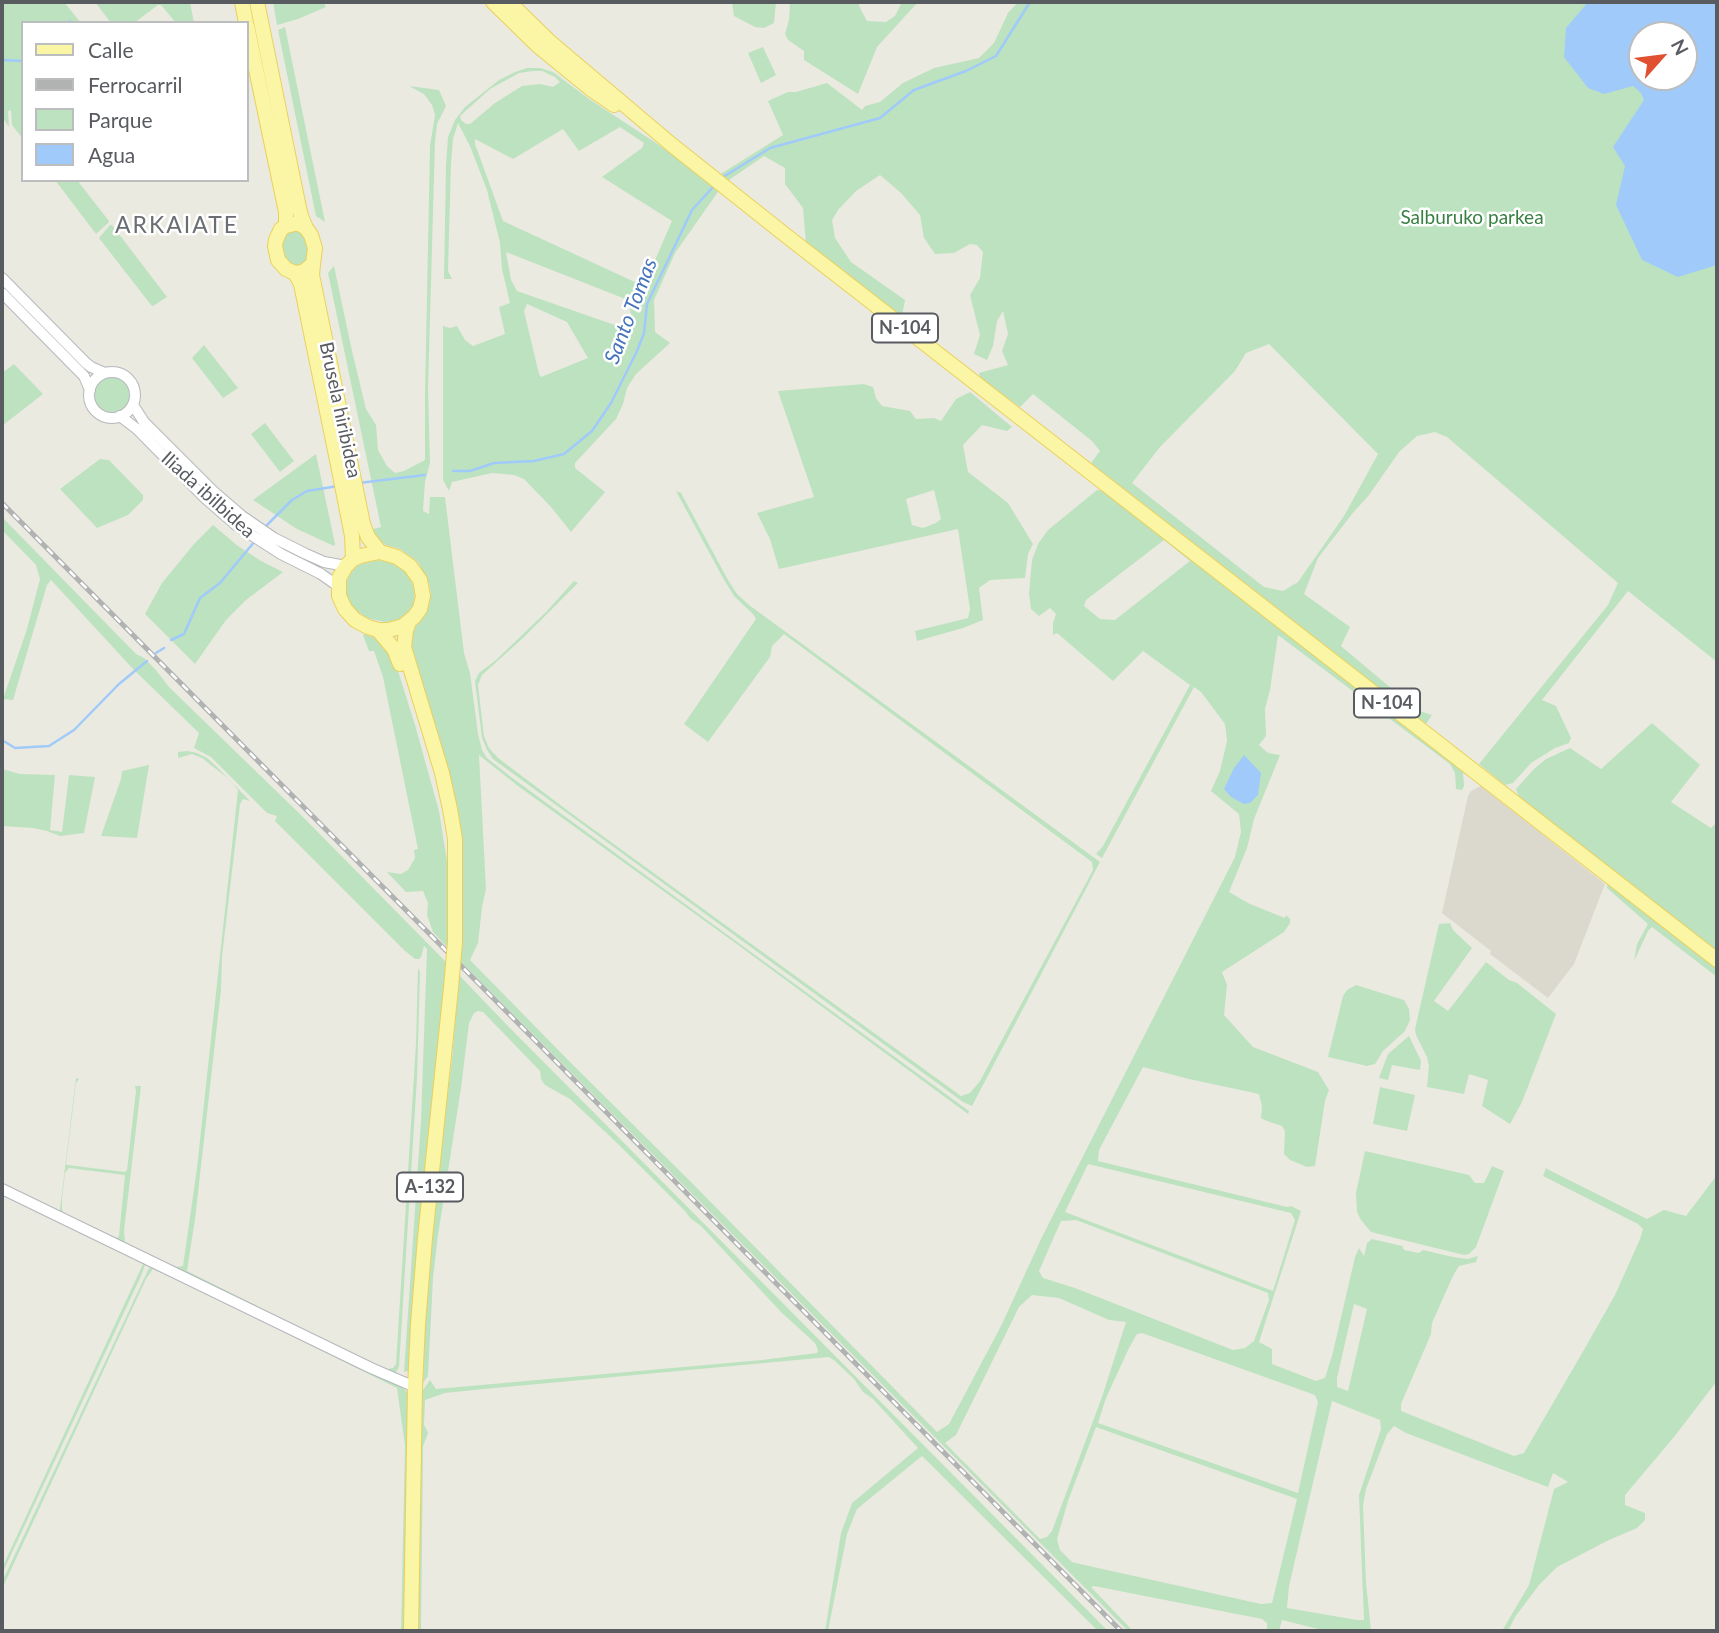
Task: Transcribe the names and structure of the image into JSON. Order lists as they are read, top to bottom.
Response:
{
  "streets": {
    "main road": ["N-104", "Brusela hiribidea", "A-132"],
    "street": ["Iliada ibilbidea"]
  },
  "crossings": [
    ["Brusela hiribidea", "Iliada ibilbidea"],
    ["Brusela hiribidea", "A-132"],
    ["Iliada ibilbidea", "A-132"]
  ],
  "districts": ["ARKAIATE"],
  "water": ["Santo Tomas"],
  "parks": ["Salburuko parkea"],
  "legend": [
    "Calle",
    "Ferrocarril",
    "Parque",
    "Agua"
  ],
  "north": "top right"
}
